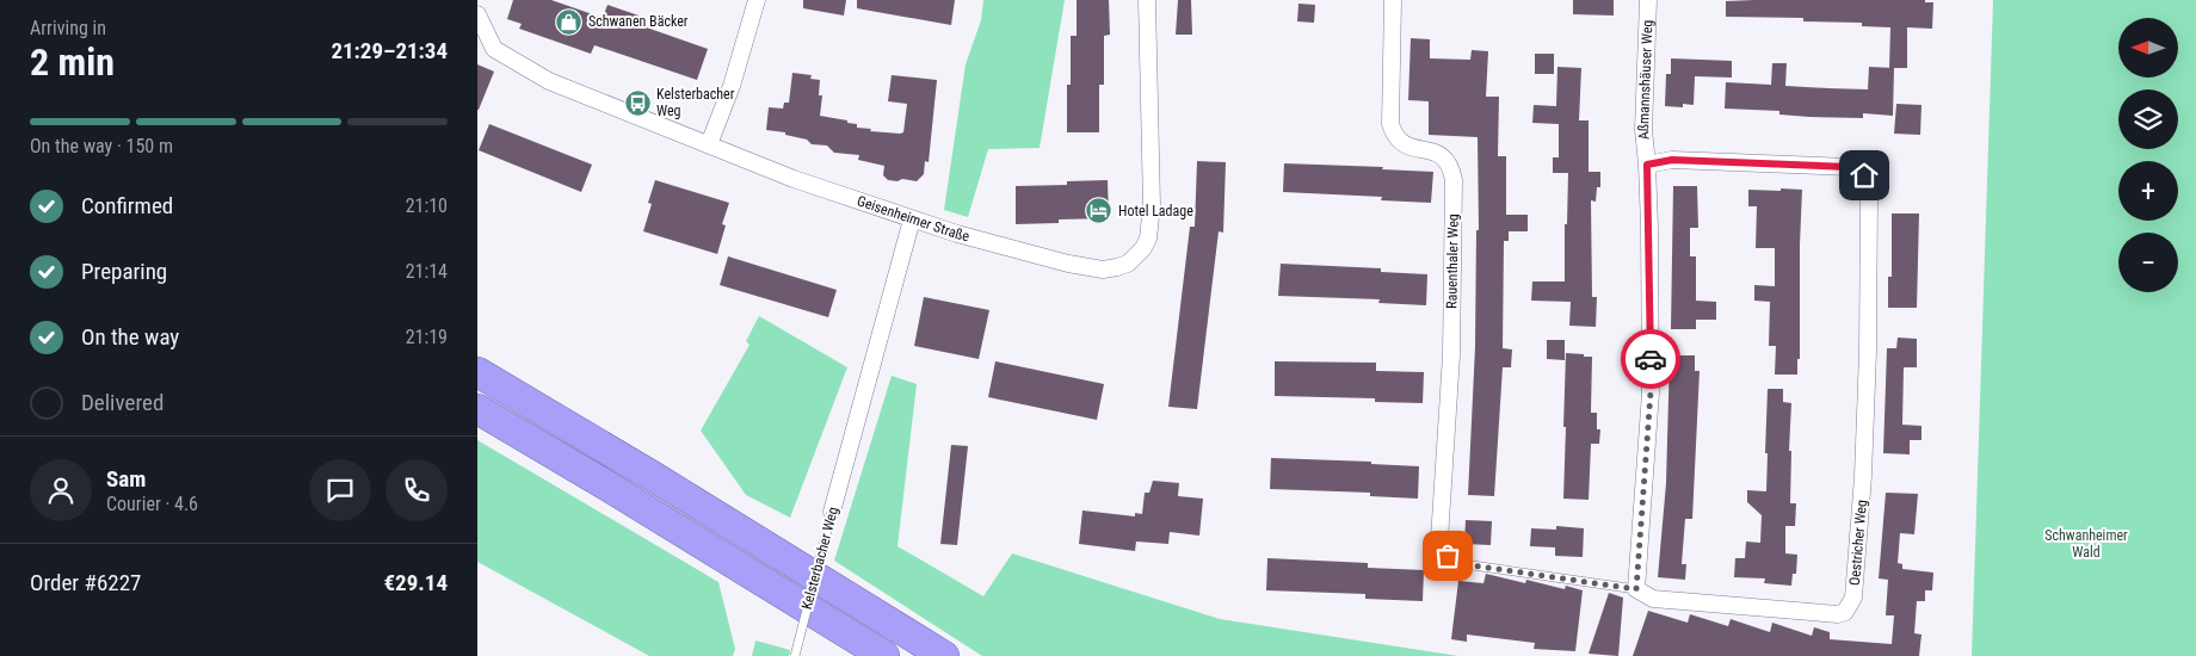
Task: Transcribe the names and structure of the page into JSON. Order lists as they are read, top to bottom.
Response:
{
  "streets": {
    "street": [
      "Aßmannshäuser Weg",
      "Geisenheimer Straße",
      "Rauenthaler Weg",
      "Oestricher Weg",
      "Kelsterbacher Weg"
    ]
  },
  "crossings": [
    ["Aßmannshäuser Weg", "Oestricher Weg"],
    ["Geisenheimer Straße", "Kelsterbacher Weg"],
    ["Rauenthaler Weg", "Oestricher Weg"]
  ],
  "parks": ["Schwanheimer Wald"],
  "places": {
    "shop": ["Schwanen Bäcker"],
    "bus stop": ["Kelsterbacher Weg"],
    "hotel": ["Hotel Ladage"]
  },
  "north": "left",
  "page": {
    "heading": ["2 min", "Arriving in", "21:29–21:34"],
    "panel": [
      "Sam",
      "Courier · 4.6",
      "Order #6227",
      "€29.14"
    ],
    "map_buttons": ["+", "−"],
    "bar": "On the way · 150 m",
    "list": [
      ["Confirmed", "21:10"],
      ["Preparing", "21:14"],
      ["On the way", "21:19"],
      "Delivered"
    ]
  }
}
